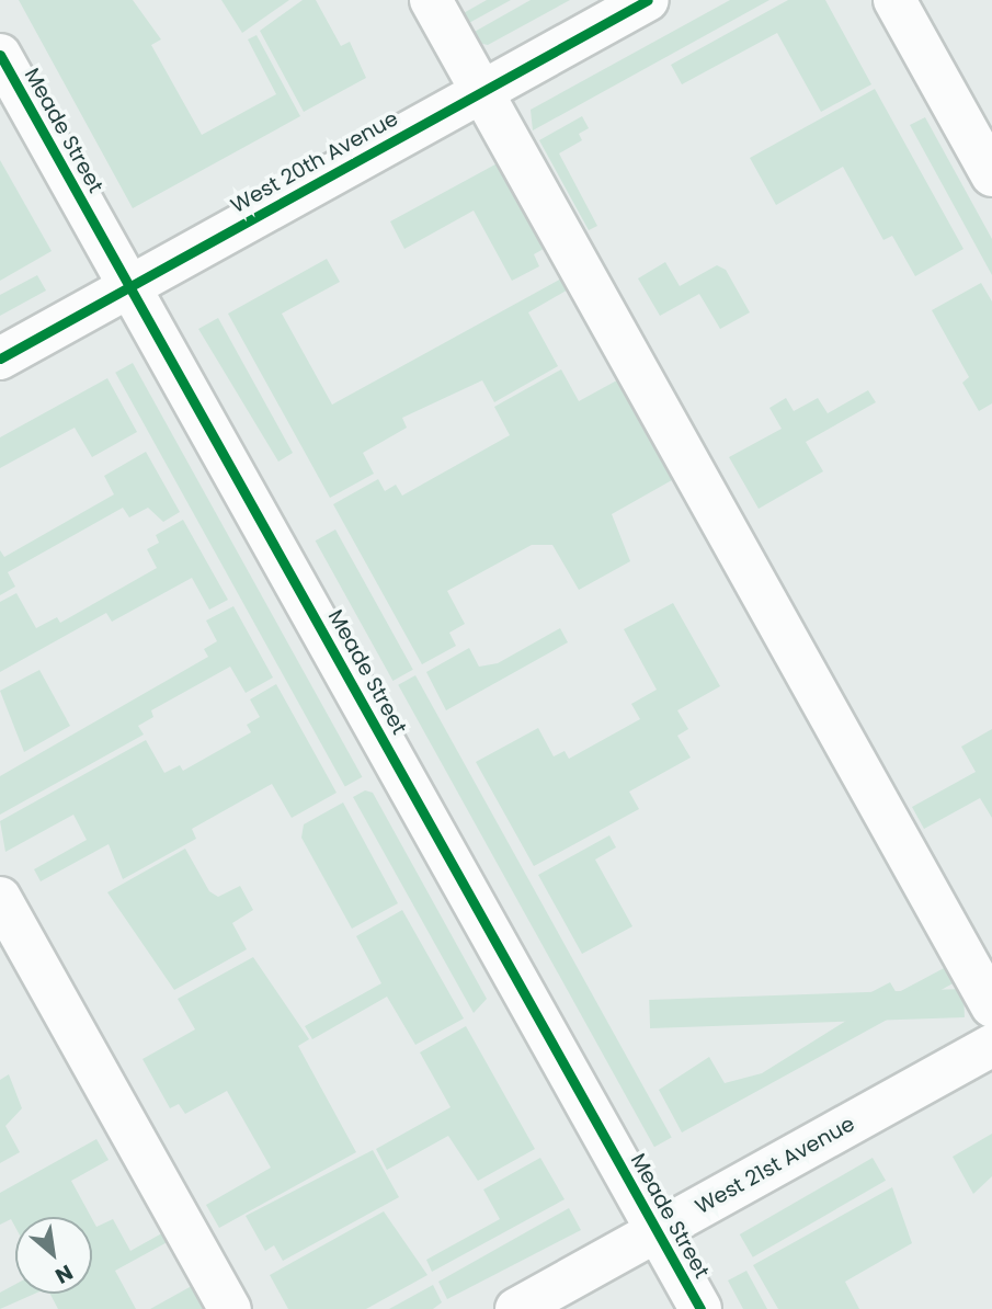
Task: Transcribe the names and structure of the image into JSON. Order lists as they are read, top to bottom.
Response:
{
  "streets": {
    "street": ["Meade Street", "West 20th Avenue", "West 21st Avenue"]
  },
  "crossings": [
    ["Meade Street", "West 20th Avenue"],
    ["Meade Street", "West 21st Avenue"]
  ],
  "north": "bottom right"
}
